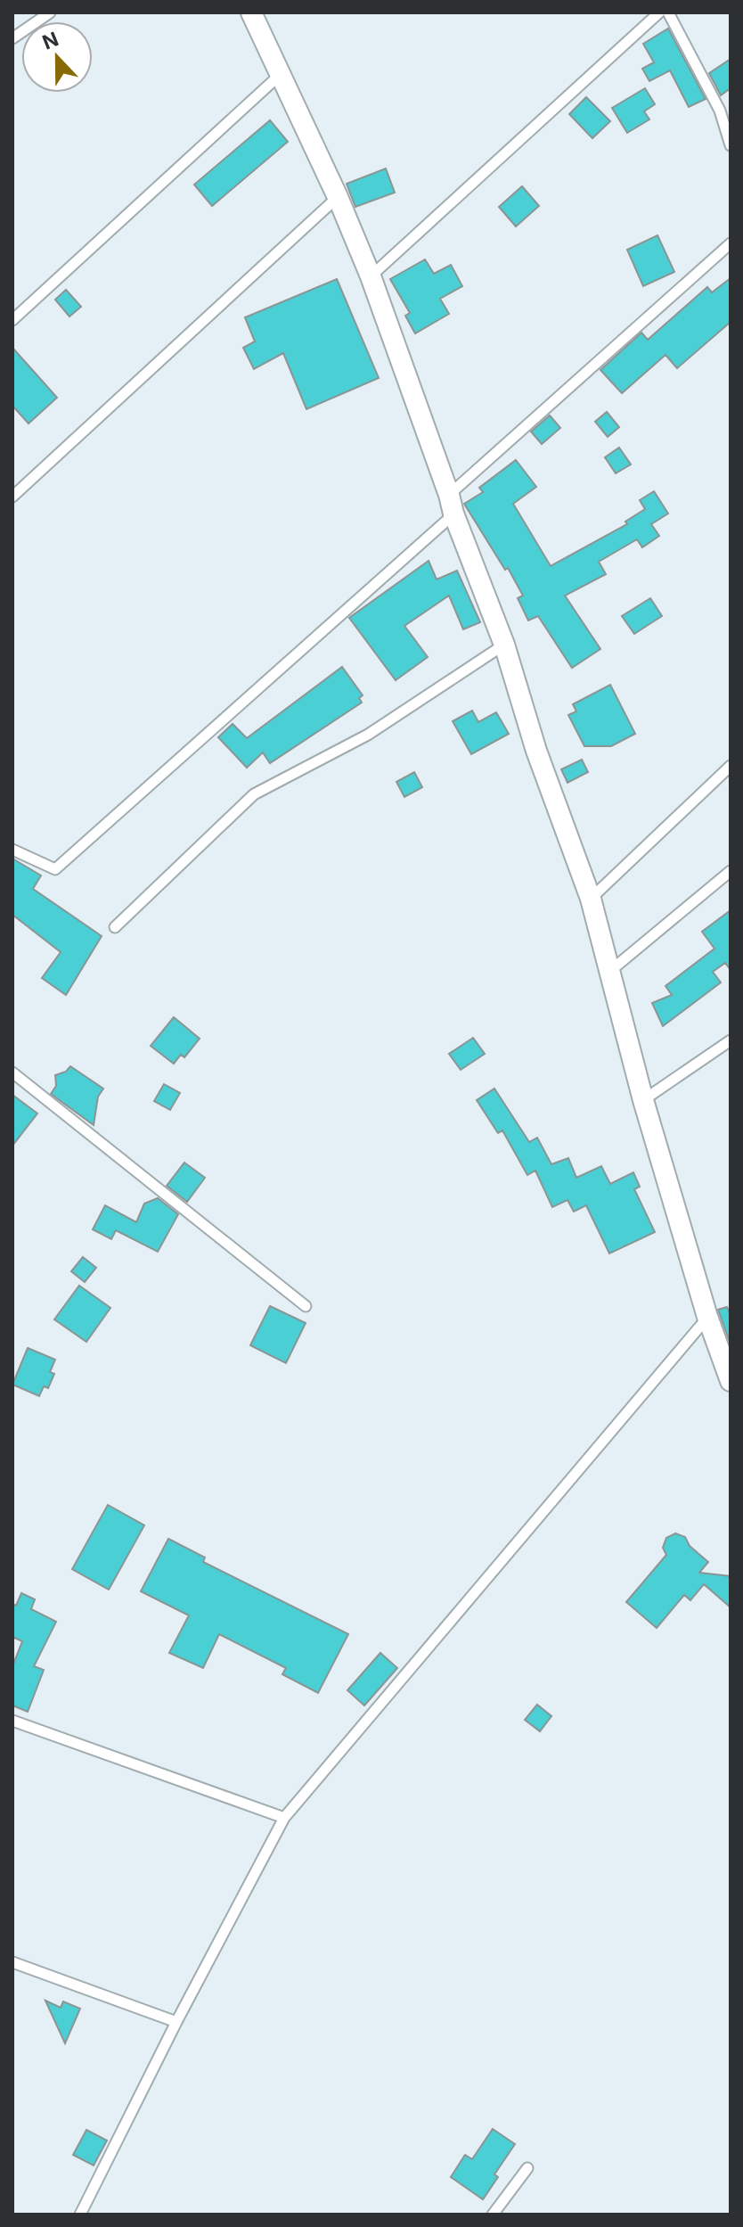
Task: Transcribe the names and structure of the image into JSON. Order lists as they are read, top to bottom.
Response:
{
  "north": "top"
}
